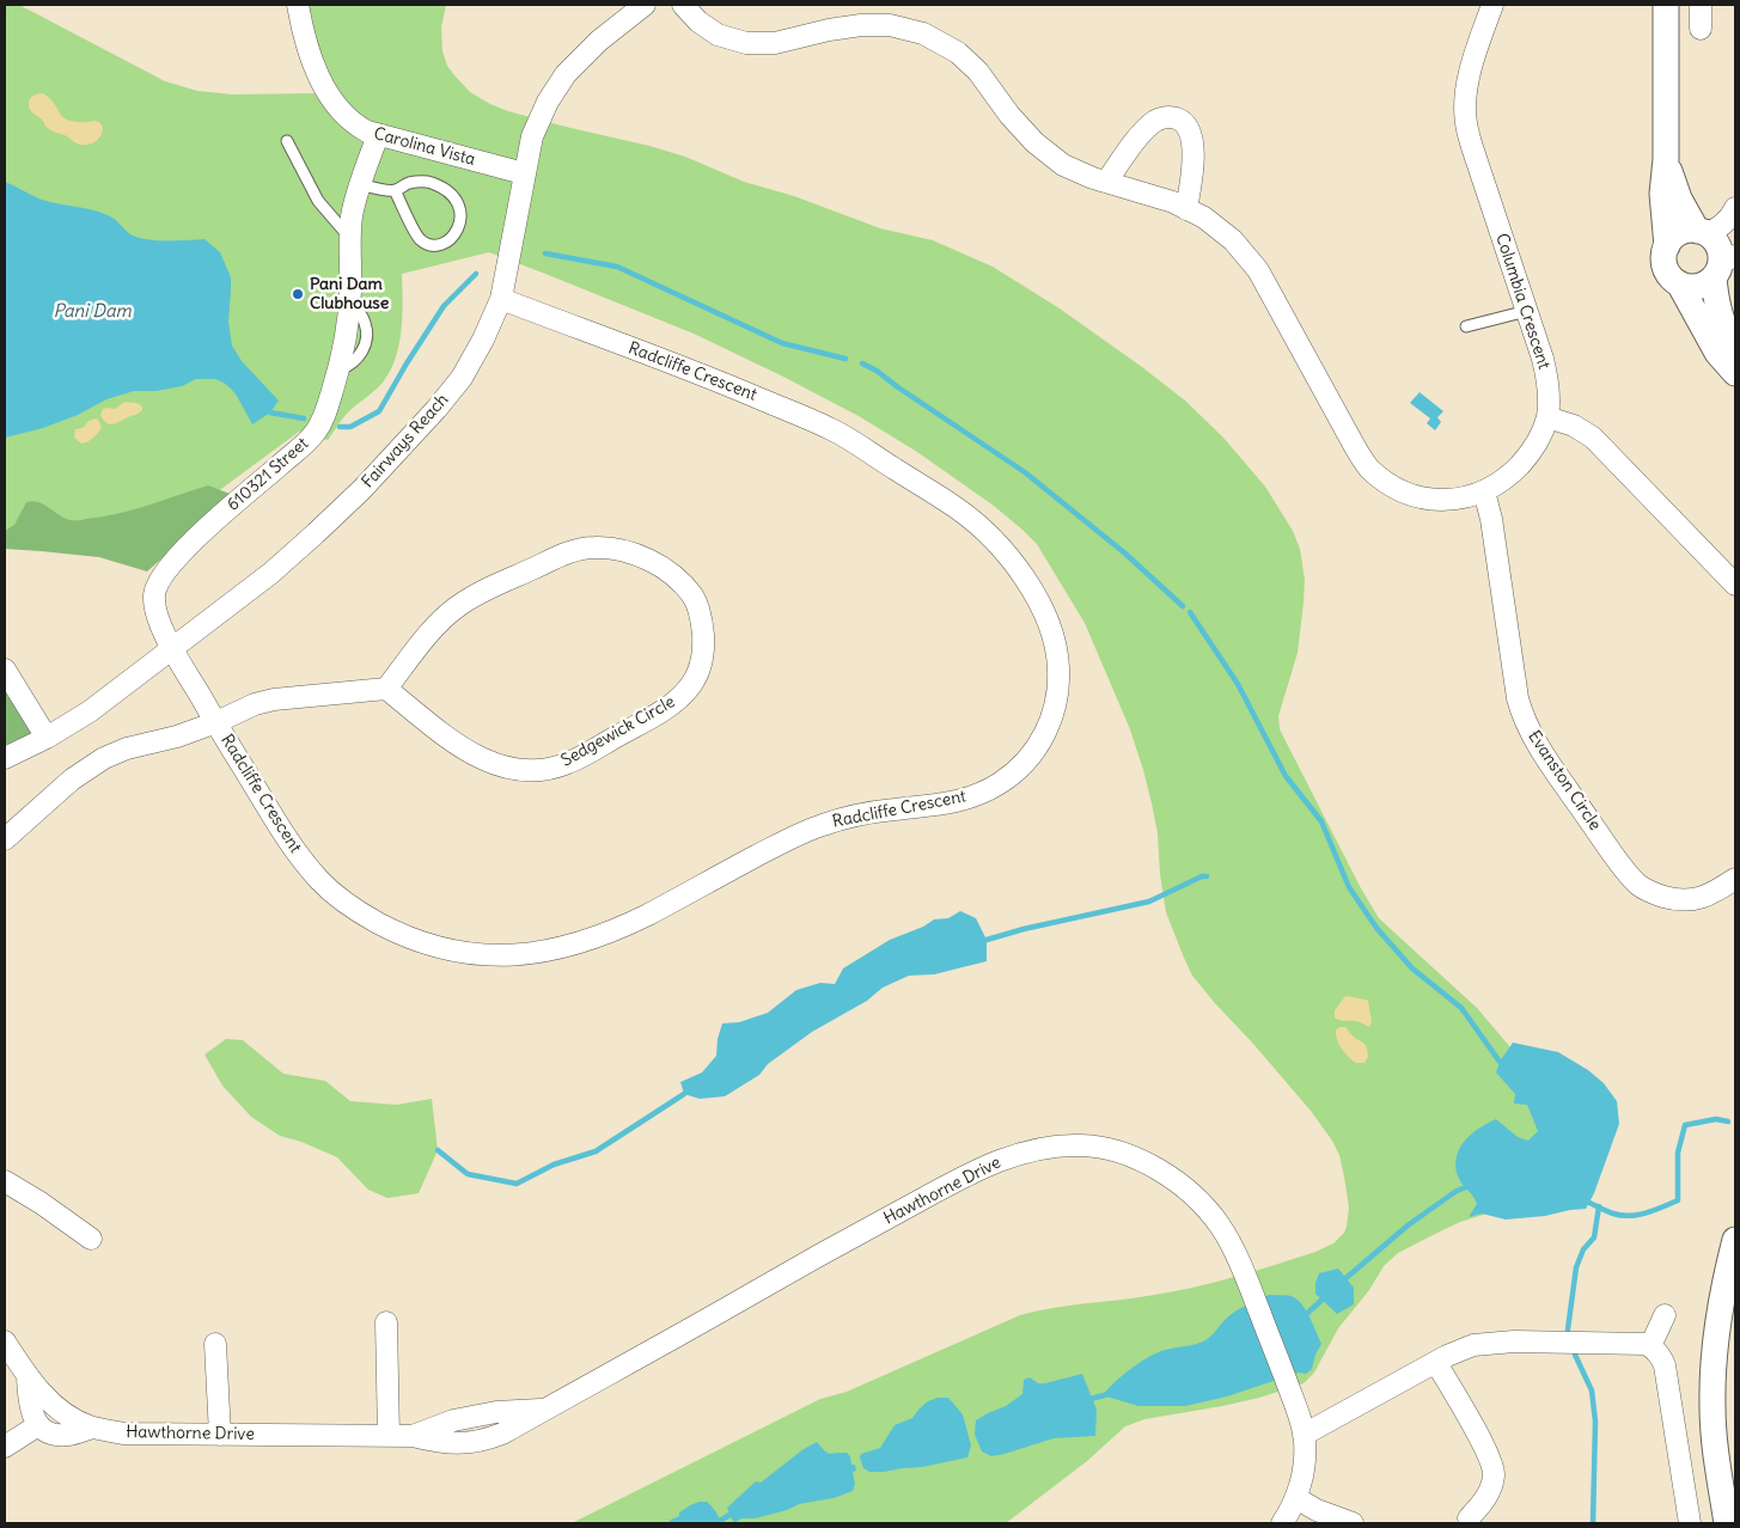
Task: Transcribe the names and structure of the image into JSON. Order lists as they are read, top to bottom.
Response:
{
  "streets": {
    "street": [
      "Carolina Vista",
      "Columbia Crescent",
      "Radcliffe Crescent",
      "Fairways Reach",
      "610321 Street",
      "Sedgewick Circle",
      "Evanston Circle",
      "Hawthorne Drive"
    ]
  },
  "crossings": [
    ["Carolina Vista", "Fairways Reach"],
    ["Carolina Vista", "610321 Street"],
    ["Columbia Crescent", "Evanston Circle"],
    ["Radcliffe Crescent", "Fairways Reach"],
    ["Radcliffe Crescent", "610321 Street"],
    ["Fairways Reach", "610321 Street"]
  ],
  "water": ["Pani Dam"],
  "places": ["Pani Dam Clubhouse"]
}
